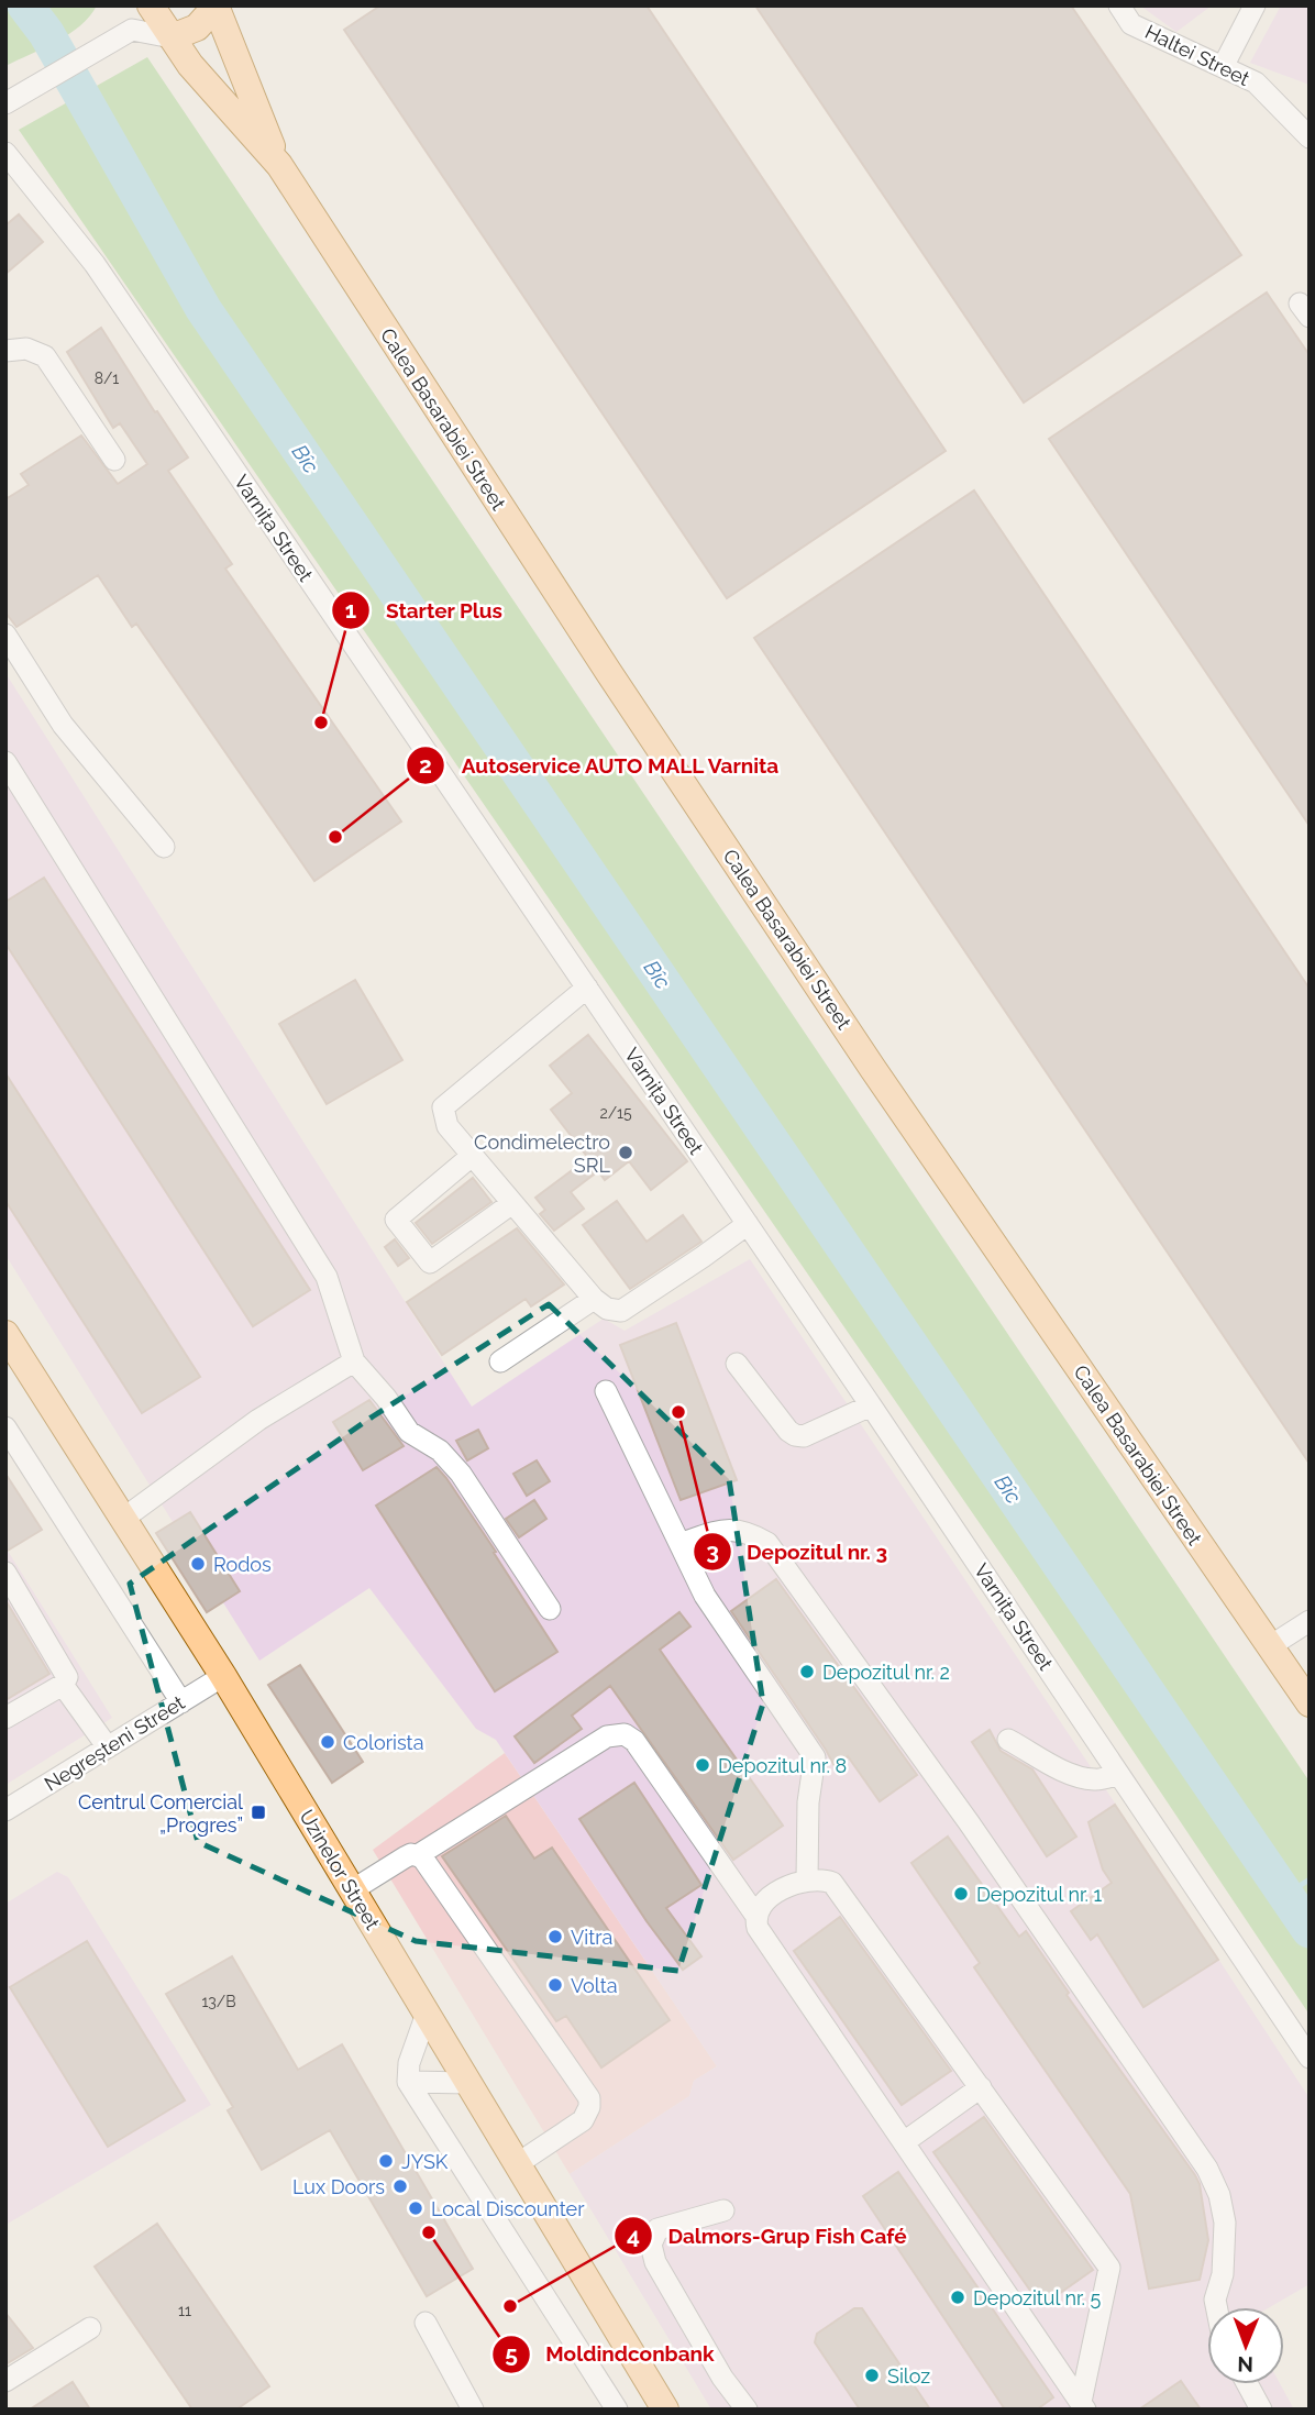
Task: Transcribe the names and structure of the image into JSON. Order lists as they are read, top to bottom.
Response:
{
  "streets": {
    "main road": ["Calea Basarabiei Street", "Uzinelor Street"],
    "street": ["Haltei Street", "Varnița Street", "Negreșteni Street"]
  },
  "crossings": [
    ["Negreșteni Street", "Uzinelor Street"]
  ],
  "water": ["Bîc"],
  "places": {
    "other": [
      "Starter Plus",
      "Autoservice AUTO MALL Varnita",
      "Condimelectro SRL",
      "Depozitul nr. 3",
      "Rodos",
      "Depozitul nr. 2",
      "Colorista",
      "Depozitul nr. 8",
      "Depozitul nr. 1",
      "Vitra",
      "Volta",
      "JYSK",
      "Lux Doors",
      "Local Discounter",
      "Moldindconbank",
      "Depozitul nr. 5",
      "Dalmors-Grup Fish Café",
      "Siloz"
    ],
    "transit": ["Centrul Comercial „Progres”"]
  },
  "house_numbers": [
    "8/1",
    "2/15",
    "13/B",
    "11"
  ],
  "north": "bottom"
}
